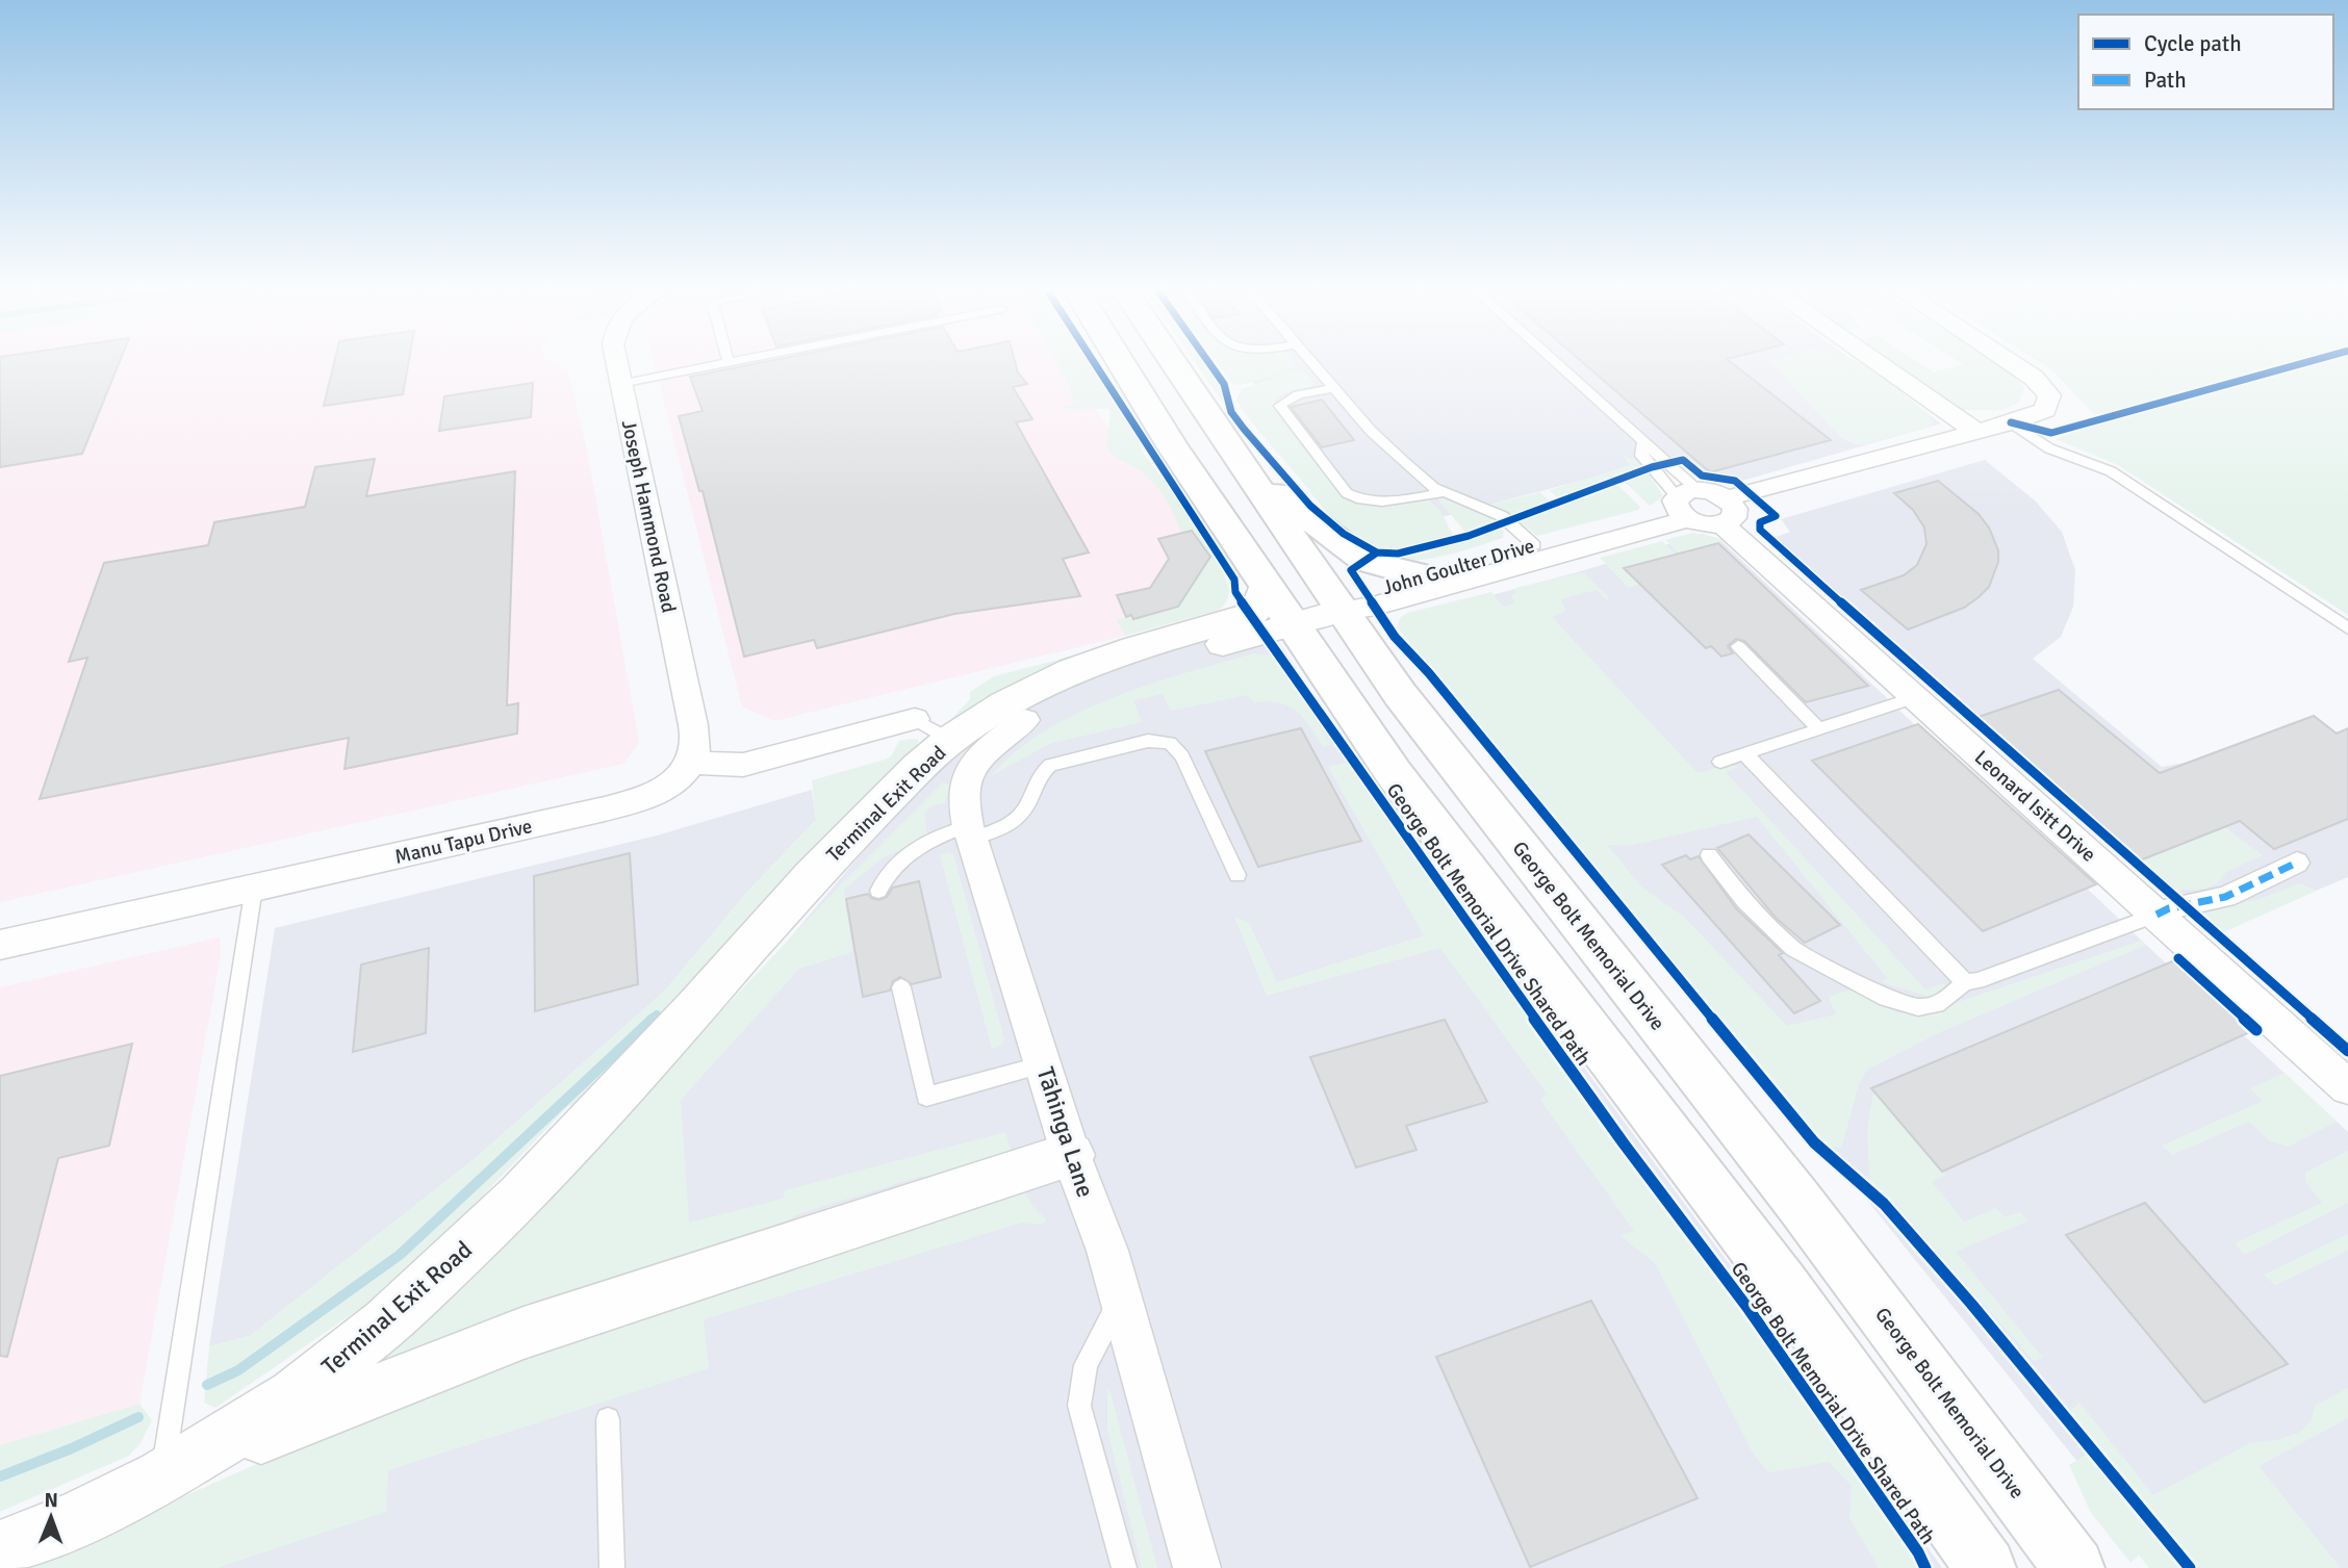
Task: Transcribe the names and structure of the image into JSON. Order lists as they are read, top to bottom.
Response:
{
  "streets": {
    "main road": ["George Bolt Memorial Drive"],
    "street": [
      "Joseph Hammond Road",
      "John Goulter Drive",
      "Terminal Exit Road",
      "Leonard Isitt Drive",
      "Manu Tapu Drive",
      "Tāhinga Lane"
    ],
    "cycle path": ["George Bolt Memorial Drive Shared Path"]
  },
  "crossings": [
    ["Joseph Hammond Road", "Manu Tapu Drive"],
    ["John Goulter Drive", "George Bolt Memorial Drive"],
    ["Terminal Exit Road", "Tāhinga Lane"]
  ],
  "legend": ["Cycle path", "Path"],
  "north": "top"
}
